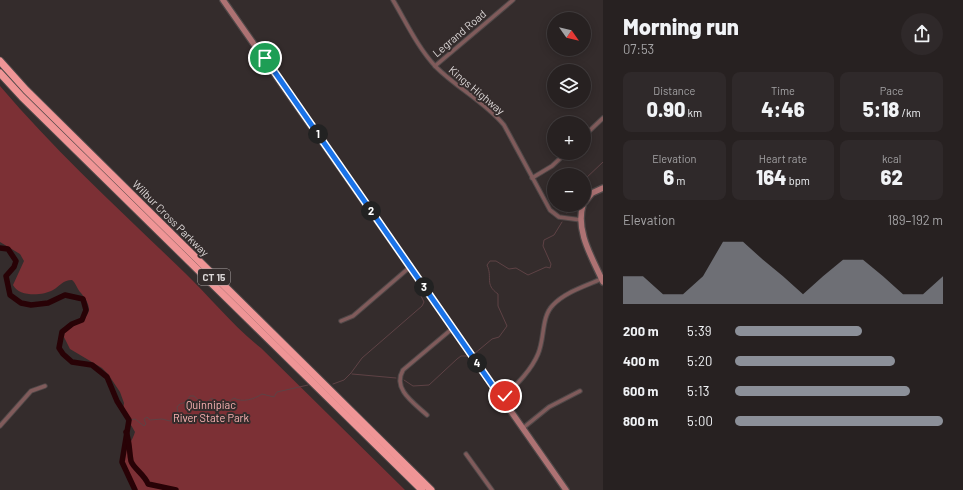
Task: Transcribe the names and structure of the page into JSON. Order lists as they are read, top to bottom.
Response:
{
  "streets": {
    "highway": ["Wilbur Cross Parkway", "CT 15"],
    "street": ["Legrand Road", "Kings Highway"]
  },
  "crossings": [
    ["Legrand Road", "Kings Highway"]
  ],
  "parks": ["Quinnipiac River State Park"],
  "north": "bottom right",
  "page": {
    "heading": ["Morning run", "07:53"],
    "map_buttons": ["+", "−"],
    "stats": [
      ["Distance", "0.90 km"],
      ["Time", "4:46"],
      ["Pace", "5:18 /km"],
      ["Elevation", "6 m"],
      ["Heart rate", "164 bpm"],
      ["kcal", "62"]
    ],
    "pins": [
      "1",
      "2",
      "3",
      "4"
    ],
    "chart": ["Elevation", "189–192 m"],
    "list": [
      {
        "name": "200 m",
        "note": "5:39"
      },
      {
        "name": "400 m",
        "note": "5:20"
      },
      {
        "name": "600 m",
        "note": "5:13"
      },
      {
        "name": "800 m",
        "note": "5:00"
      }
    ]
  }
}
